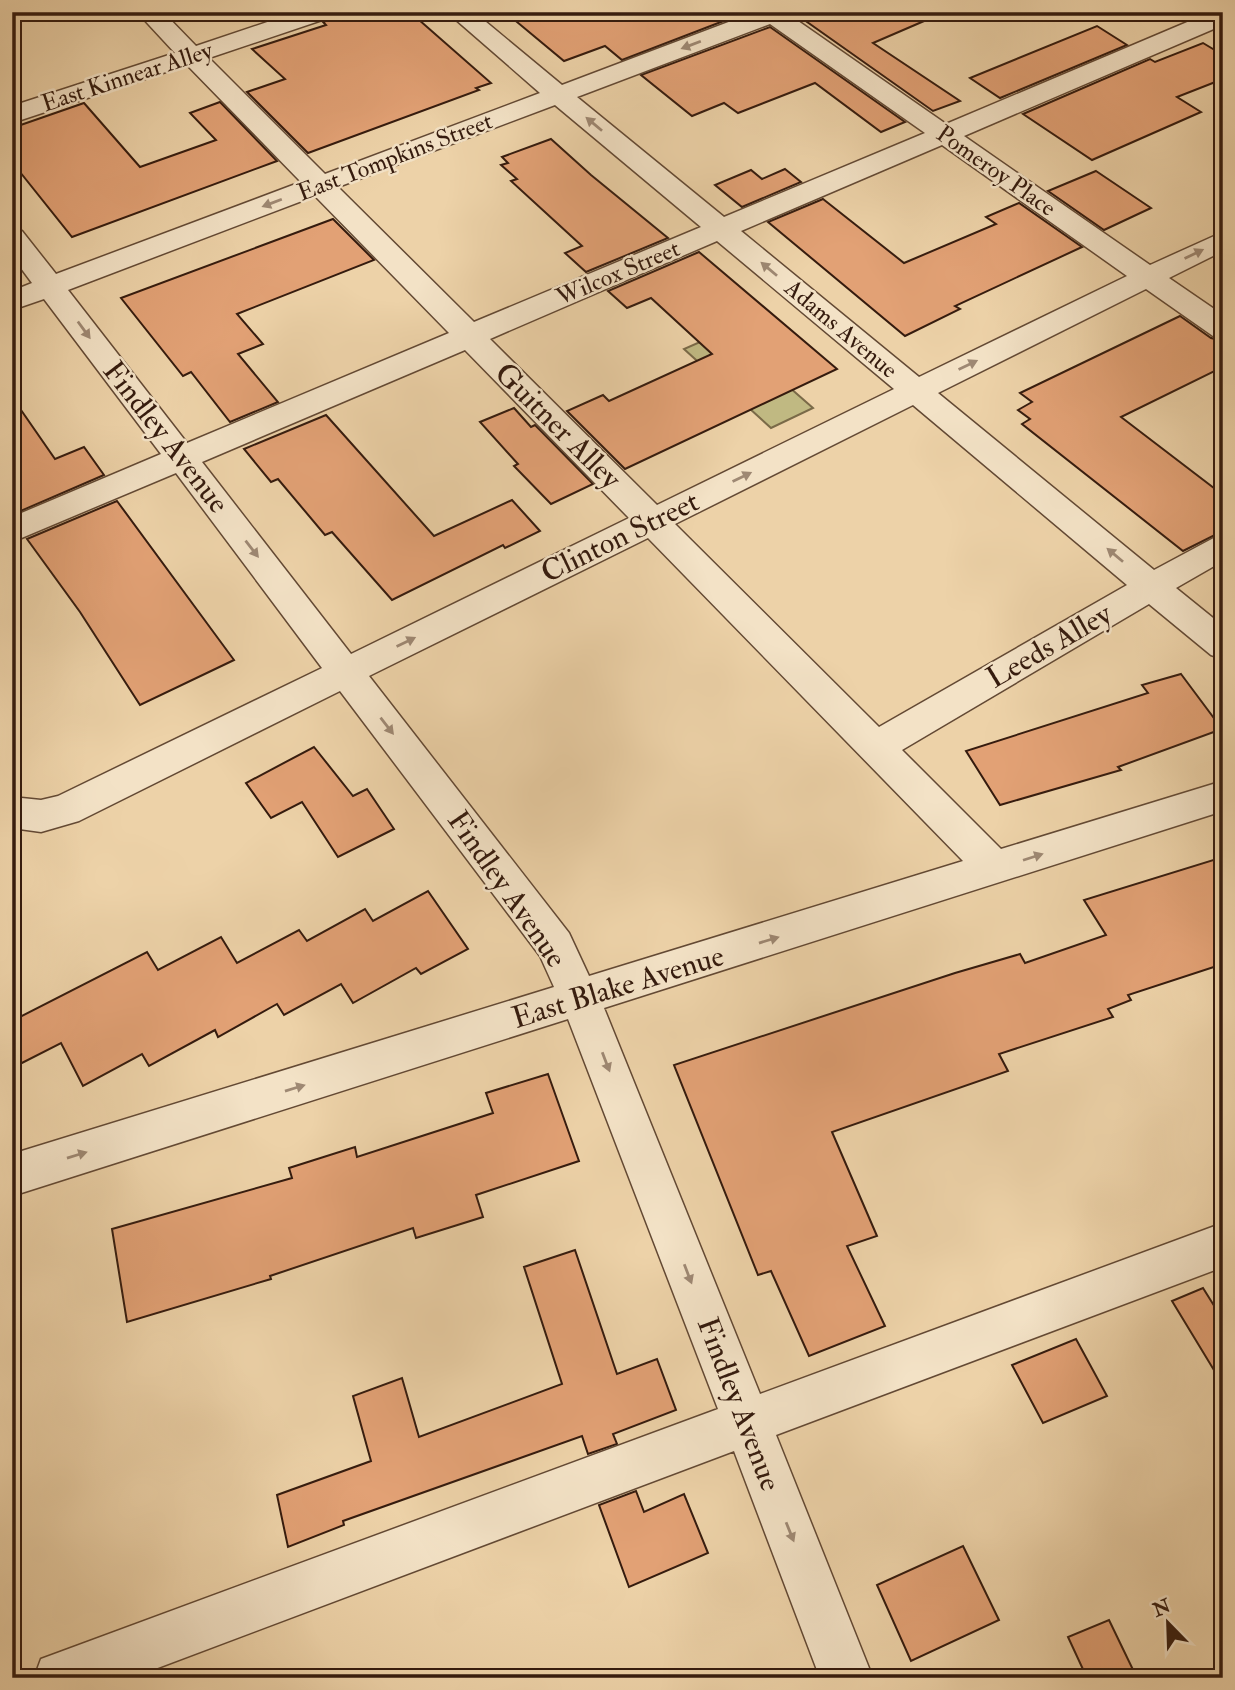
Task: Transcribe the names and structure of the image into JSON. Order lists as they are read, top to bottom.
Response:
{
  "streets": {
    "street": [
      "East Kinnear Alley",
      "East Tompkins Street",
      "Pomeroy Place",
      "Wilcox Street",
      "Adams Avenue",
      "Guitner Alley",
      "Findley Avenue",
      "Clinton Street",
      "Leeds Alley",
      "East Blake Avenue"
    ]
  },
  "crossings": [
    ["East Kinnear Alley", "Guitner Alley"],
    ["East Tompkins Street", "Pomeroy Place"],
    ["East Tompkins Street", "Adams Avenue"],
    ["East Tompkins Street", "Guitner Alley"],
    ["East Tompkins Street", "Findley Avenue"],
    ["Pomeroy Place", "Wilcox Street"],
    ["Pomeroy Place", "Clinton Street"],
    ["Wilcox Street", "Adams Avenue"],
    ["Wilcox Street", "Guitner Alley"],
    ["Wilcox Street", "Findley Avenue"],
    ["Adams Avenue", "Clinton Street"],
    ["Adams Avenue", "Leeds Alley"],
    ["Guitner Alley", "Clinton Street"],
    ["Guitner Alley", "Leeds Alley"],
    ["Guitner Alley", "East Blake Avenue"],
    ["Findley Avenue", "Clinton Street"],
    ["Findley Avenue", "East Blake Avenue"]
  ],
  "one_way": [
    "East Tompkins Street",
    "Adams Avenue",
    "Findley Avenue",
    "Clinton Street",
    "East Blake Avenue"
  ],
  "north": "top left"
}
